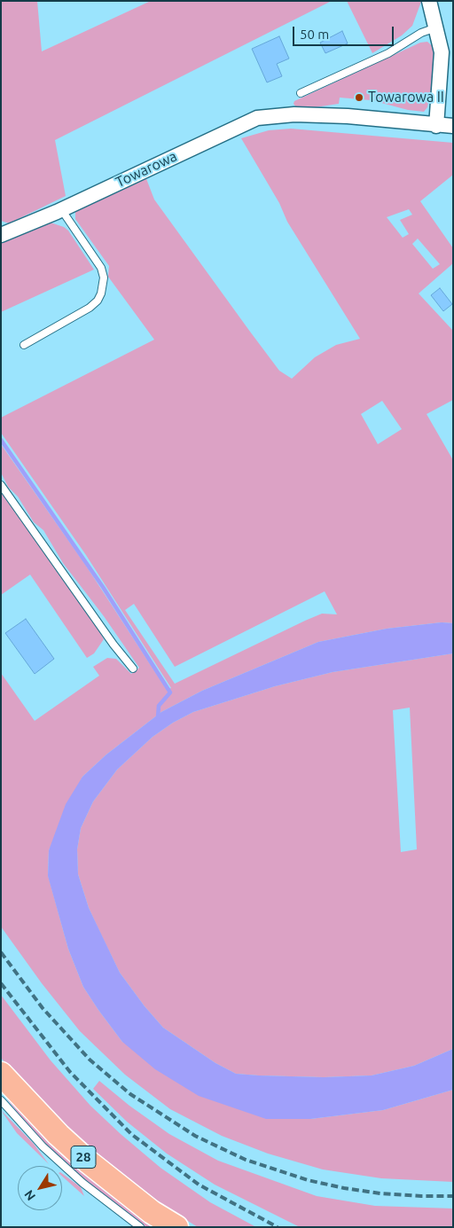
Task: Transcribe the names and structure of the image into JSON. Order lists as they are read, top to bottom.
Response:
{
  "streets": {
    "main road": ["28"],
    "street": ["Towarowa"]
  },
  "places": ["Towarowa II"],
  "scale_bar": "50 m",
  "north": "bottom left"
}
